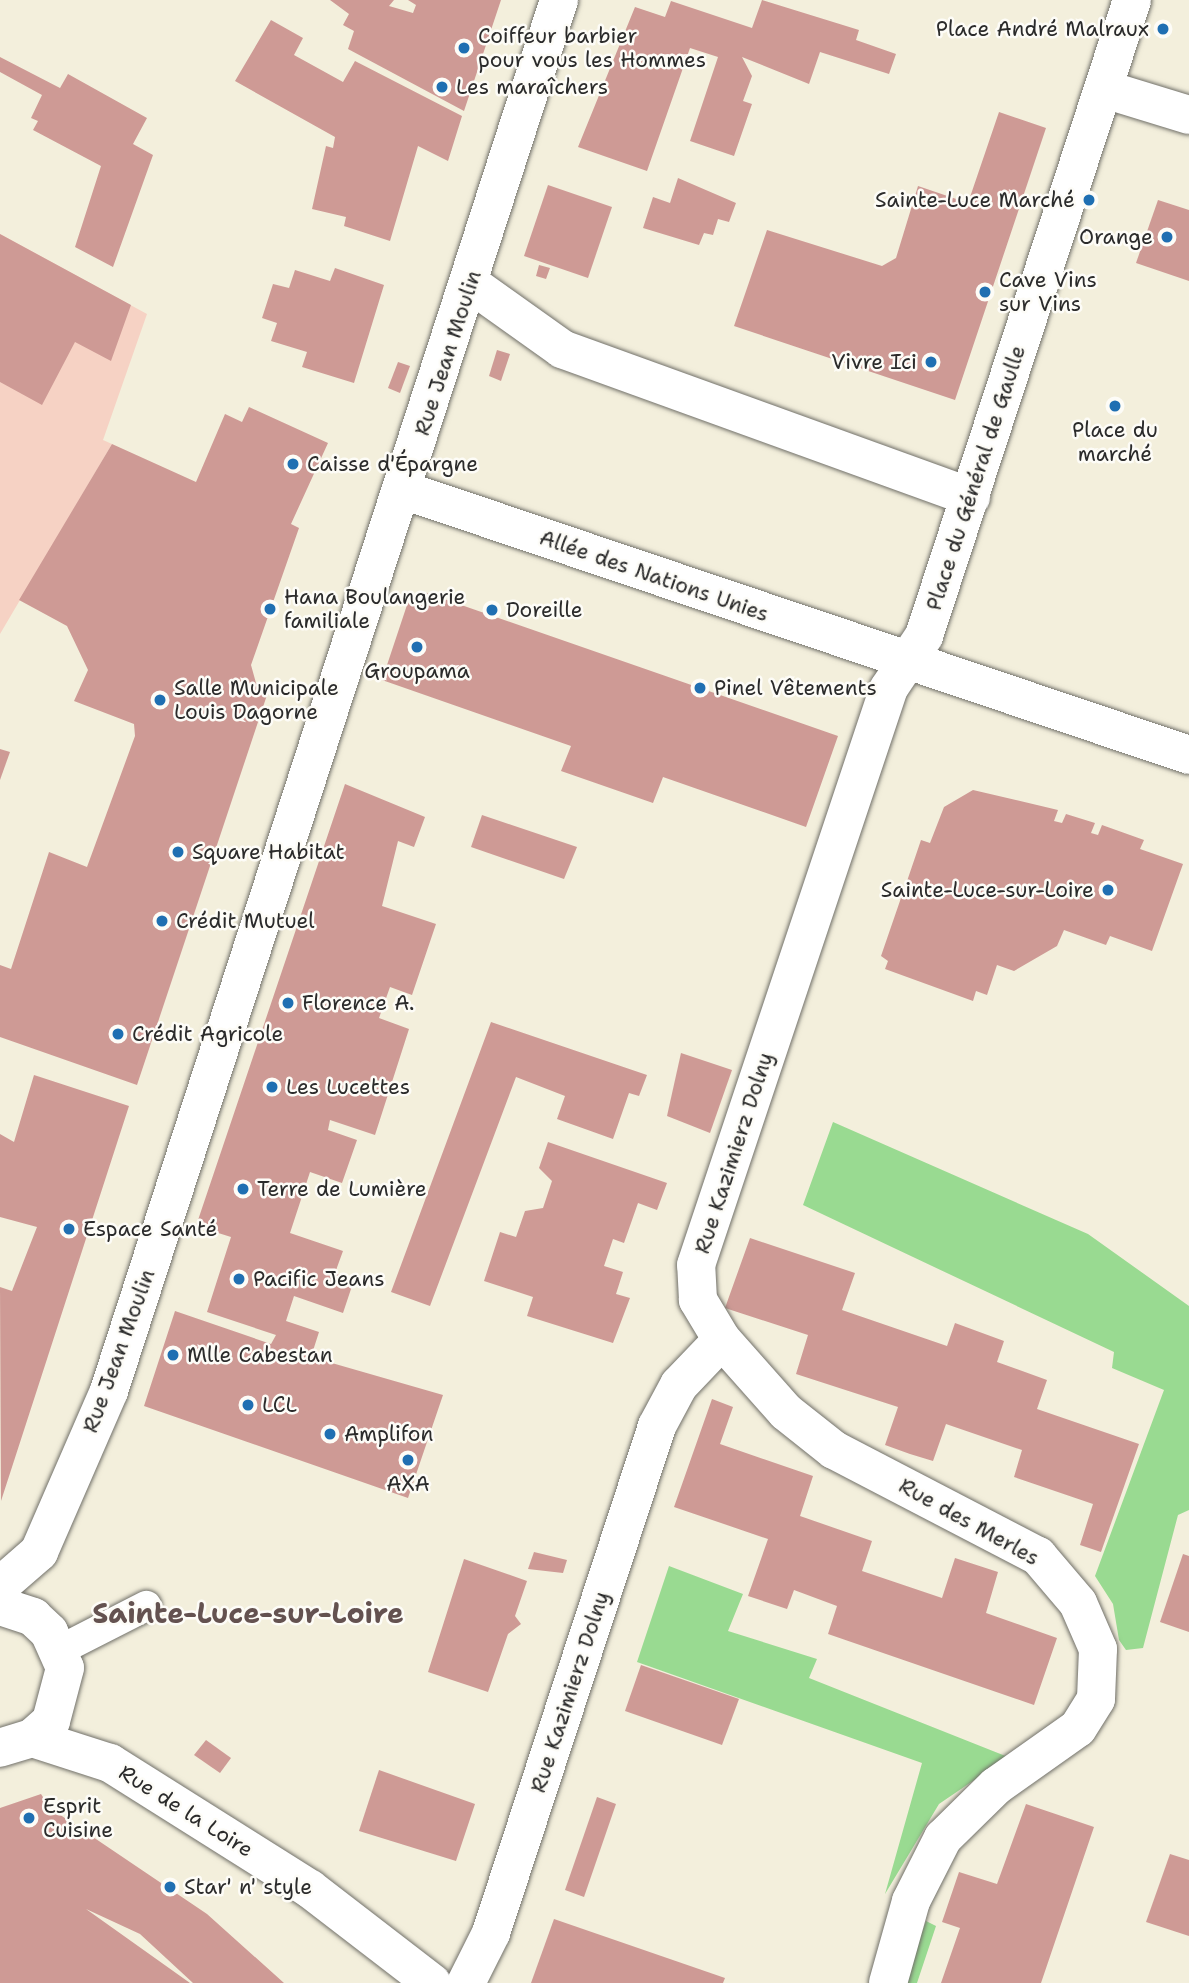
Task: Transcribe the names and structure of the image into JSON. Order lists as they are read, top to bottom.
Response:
{
  "streets": {
    "street": [
      "Rue Jean Moulin",
      "Place du Général de Gaulle",
      "Allée des Nations Unies",
      "Rue Kazimierz Dolny",
      "Rue des Merles",
      "Rue de la Loire"
    ]
  },
  "crossings": [
    ["Rue Jean Moulin", "Allée des Nations Unies"],
    ["Place du Général de Gaulle", "Allée des Nations Unies"],
    ["Place du Général de Gaulle", "Rue Kazimierz Dolny"],
    ["Allée des Nations Unies", "Rue Kazimierz Dolny"],
    ["Rue Kazimierz Dolny", "Rue des Merles"]
  ],
  "districts": ["Sainte-Luce-sur-Loire"],
  "places": [
    "Place André Malraux",
    "Coiffeur barbier pour vous les Hommes",
    "Les maraîchers",
    "Sainte-Luce Marché",
    "Orange",
    "Cave Vins sur Vins",
    "Vivre Ici",
    "Place du marché",
    "Caisse d'Épargne",
    "Hana Boulangerie familiale",
    "Doreille",
    "Groupama",
    "Pinel Vêtements",
    "Salle Municipale Louis Dagorne",
    "Square Habitat",
    "Sainte-Luce-sur-Loire",
    "Crédit Mutuel",
    "Florence A.",
    "Crédit Agricole",
    "Les Lucettes",
    "Terre de Lumière",
    "Espace Santé",
    "Pacific Jeans",
    "Mlle Cabestan",
    "LCL",
    "Amplifon",
    "AXA",
    "Esprit Cuisine",
    "Star' n' style"
  ]
}
